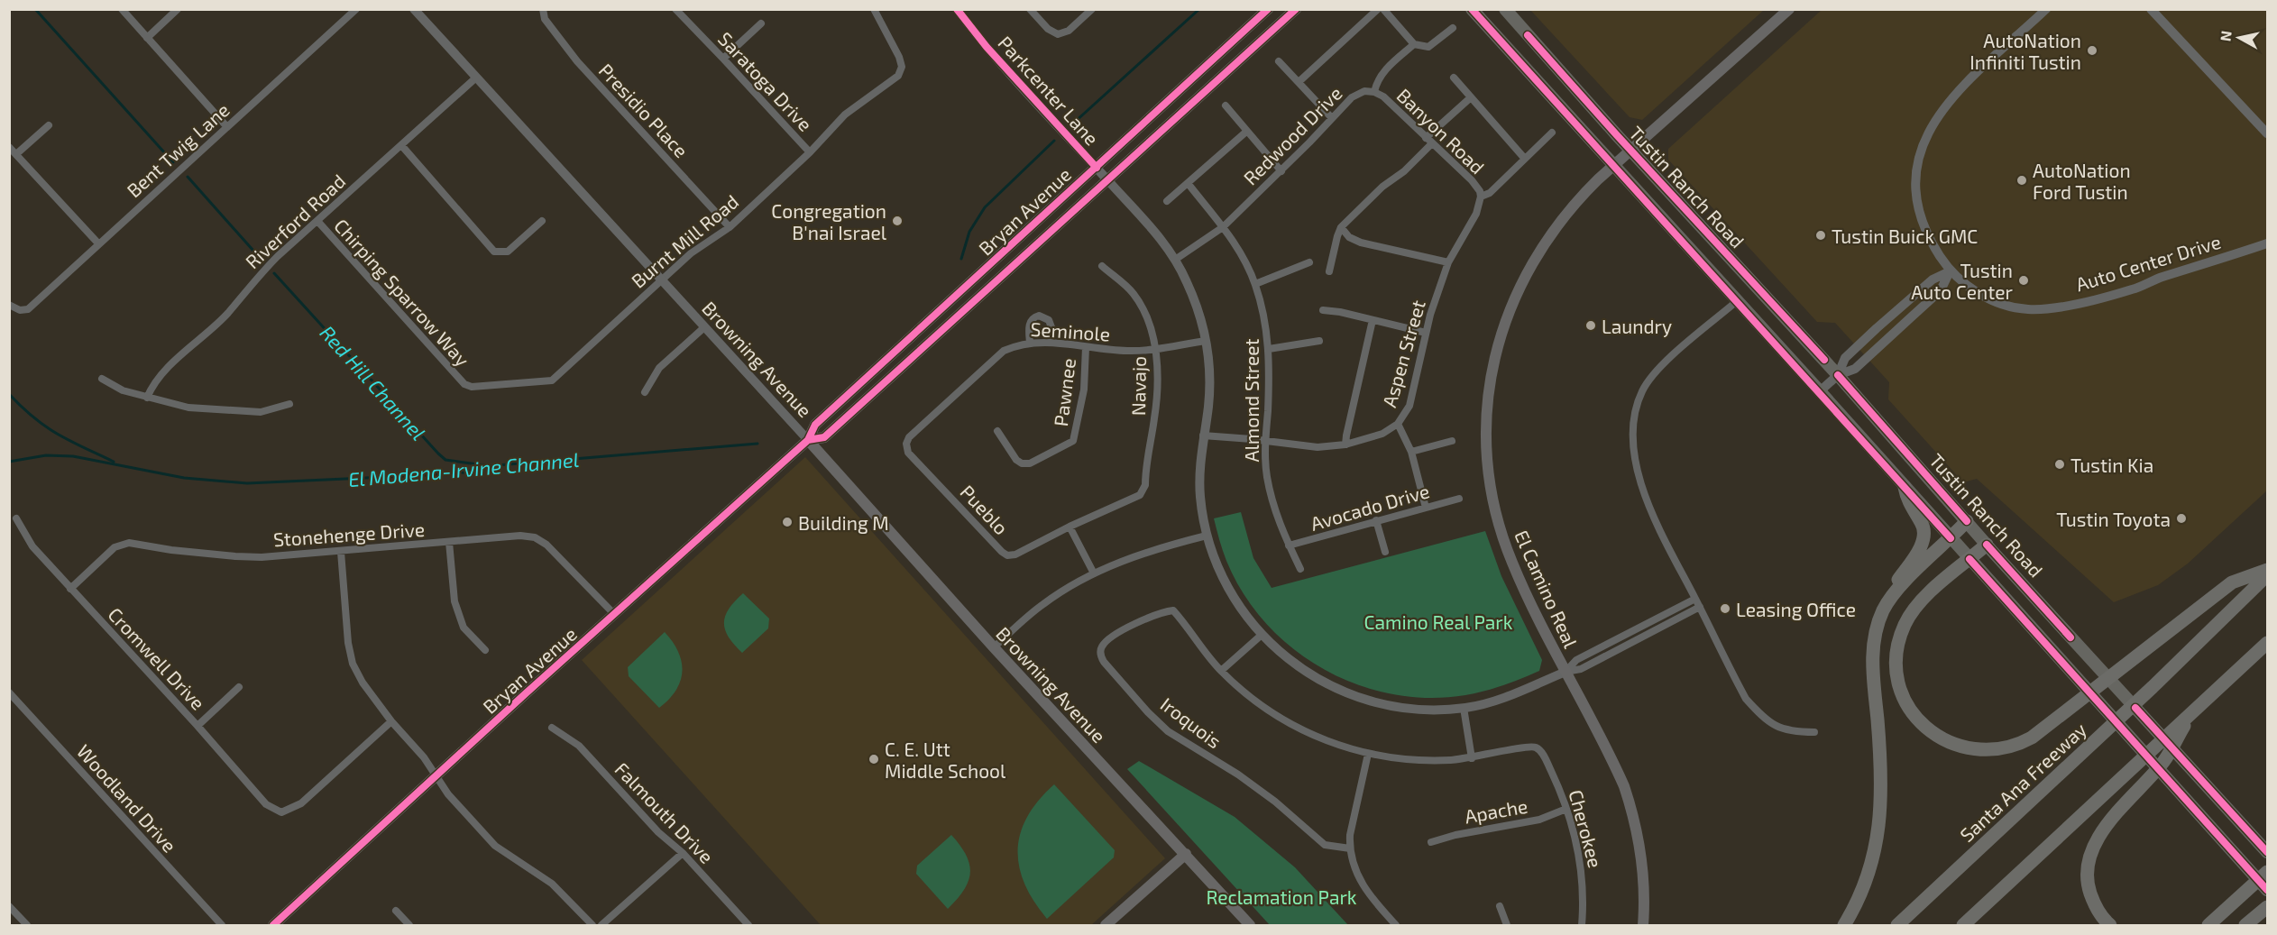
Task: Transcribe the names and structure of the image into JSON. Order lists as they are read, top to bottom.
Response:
{
  "streets": {
    "highway": ["Santa Ana Freeway"],
    "main road": [
      "Tustin Ranch Road",
      "Bryan Avenue",
      "Browning Avenue",
      "El Camino Real"
    ],
    "street": [
      "Saratoga Drive",
      "Parkcenter Lane",
      "Presidio Place",
      "Banyon Road",
      "Redwood Drive",
      "Bent Twig Lane",
      "Riverford Road",
      "Burnt Mill Road",
      "Auto Center Drive",
      "Chirping Sparrow Way",
      "Seminole",
      "Aspen Street",
      "Navajo",
      "Pawnee",
      "Almond Street",
      "Avocado Drive",
      "Pueblo",
      "Stonehenge Drive",
      "Cromwell Drive",
      "Iroquois",
      "Woodland Drive",
      "Apache",
      "Falmouth Drive",
      "Cherokee"
    ]
  },
  "crossings": [
    ["Saratoga Drive", "Burnt Mill Road"],
    ["Parkcenter Lane", "Redwood Drive"],
    ["Parkcenter Lane", "Bryan Avenue"],
    ["Parkcenter Lane", "Seminole"],
    ["Parkcenter Lane", "Aspen Street"],
    ["Parkcenter Lane", "El Camino Real"],
    ["Presidio Place", "Burnt Mill Road"],
    ["Banyon Road", "Redwood Drive"],
    ["Banyon Road", "Aspen Street"],
    ["Redwood Drive", "Almond Street"],
    ["Tustin Ranch Road", "El Camino Real"],
    ["Bryan Avenue", "Browning Avenue"],
    ["Bryan Avenue", "Stonehenge Drive"],
    ["Riverford Road", "Chirping Sparrow Way"],
    ["Riverford Road", "Browning Avenue"],
    ["Burnt Mill Road", "Chirping Sparrow Way"],
    ["Burnt Mill Road", "Browning Avenue"],
    ["Seminole", "Navajo"],
    ["Seminole", "Pawnee"],
    ["Seminole", "Pueblo"],
    ["Aspen Street", "Almond Street"],
    ["Navajo", "Pueblo"],
    ["Almond Street", "Avocado Drive"],
    ["Stonehenge Drive", "Cromwell Drive"],
    ["Apache", "Cherokee"]
  ],
  "water": ["Red Hill Channel", "El Modena-Irvine Channel"],
  "parks": ["Camino Real Park", "Reclamation Park"],
  "places": [
    "AutoNation Infiniti Tustin",
    "AutoNation Ford Tustin",
    "Congregation B'nai Israel",
    "Tustin Buick GMC",
    "Tustin Auto Center",
    "Laundry",
    "Tustin Kia",
    "Tustin Toyota",
    "Building M",
    "Leasing Office",
    "C. E. Utt Middle School"
  ],
  "north": "left"
}
